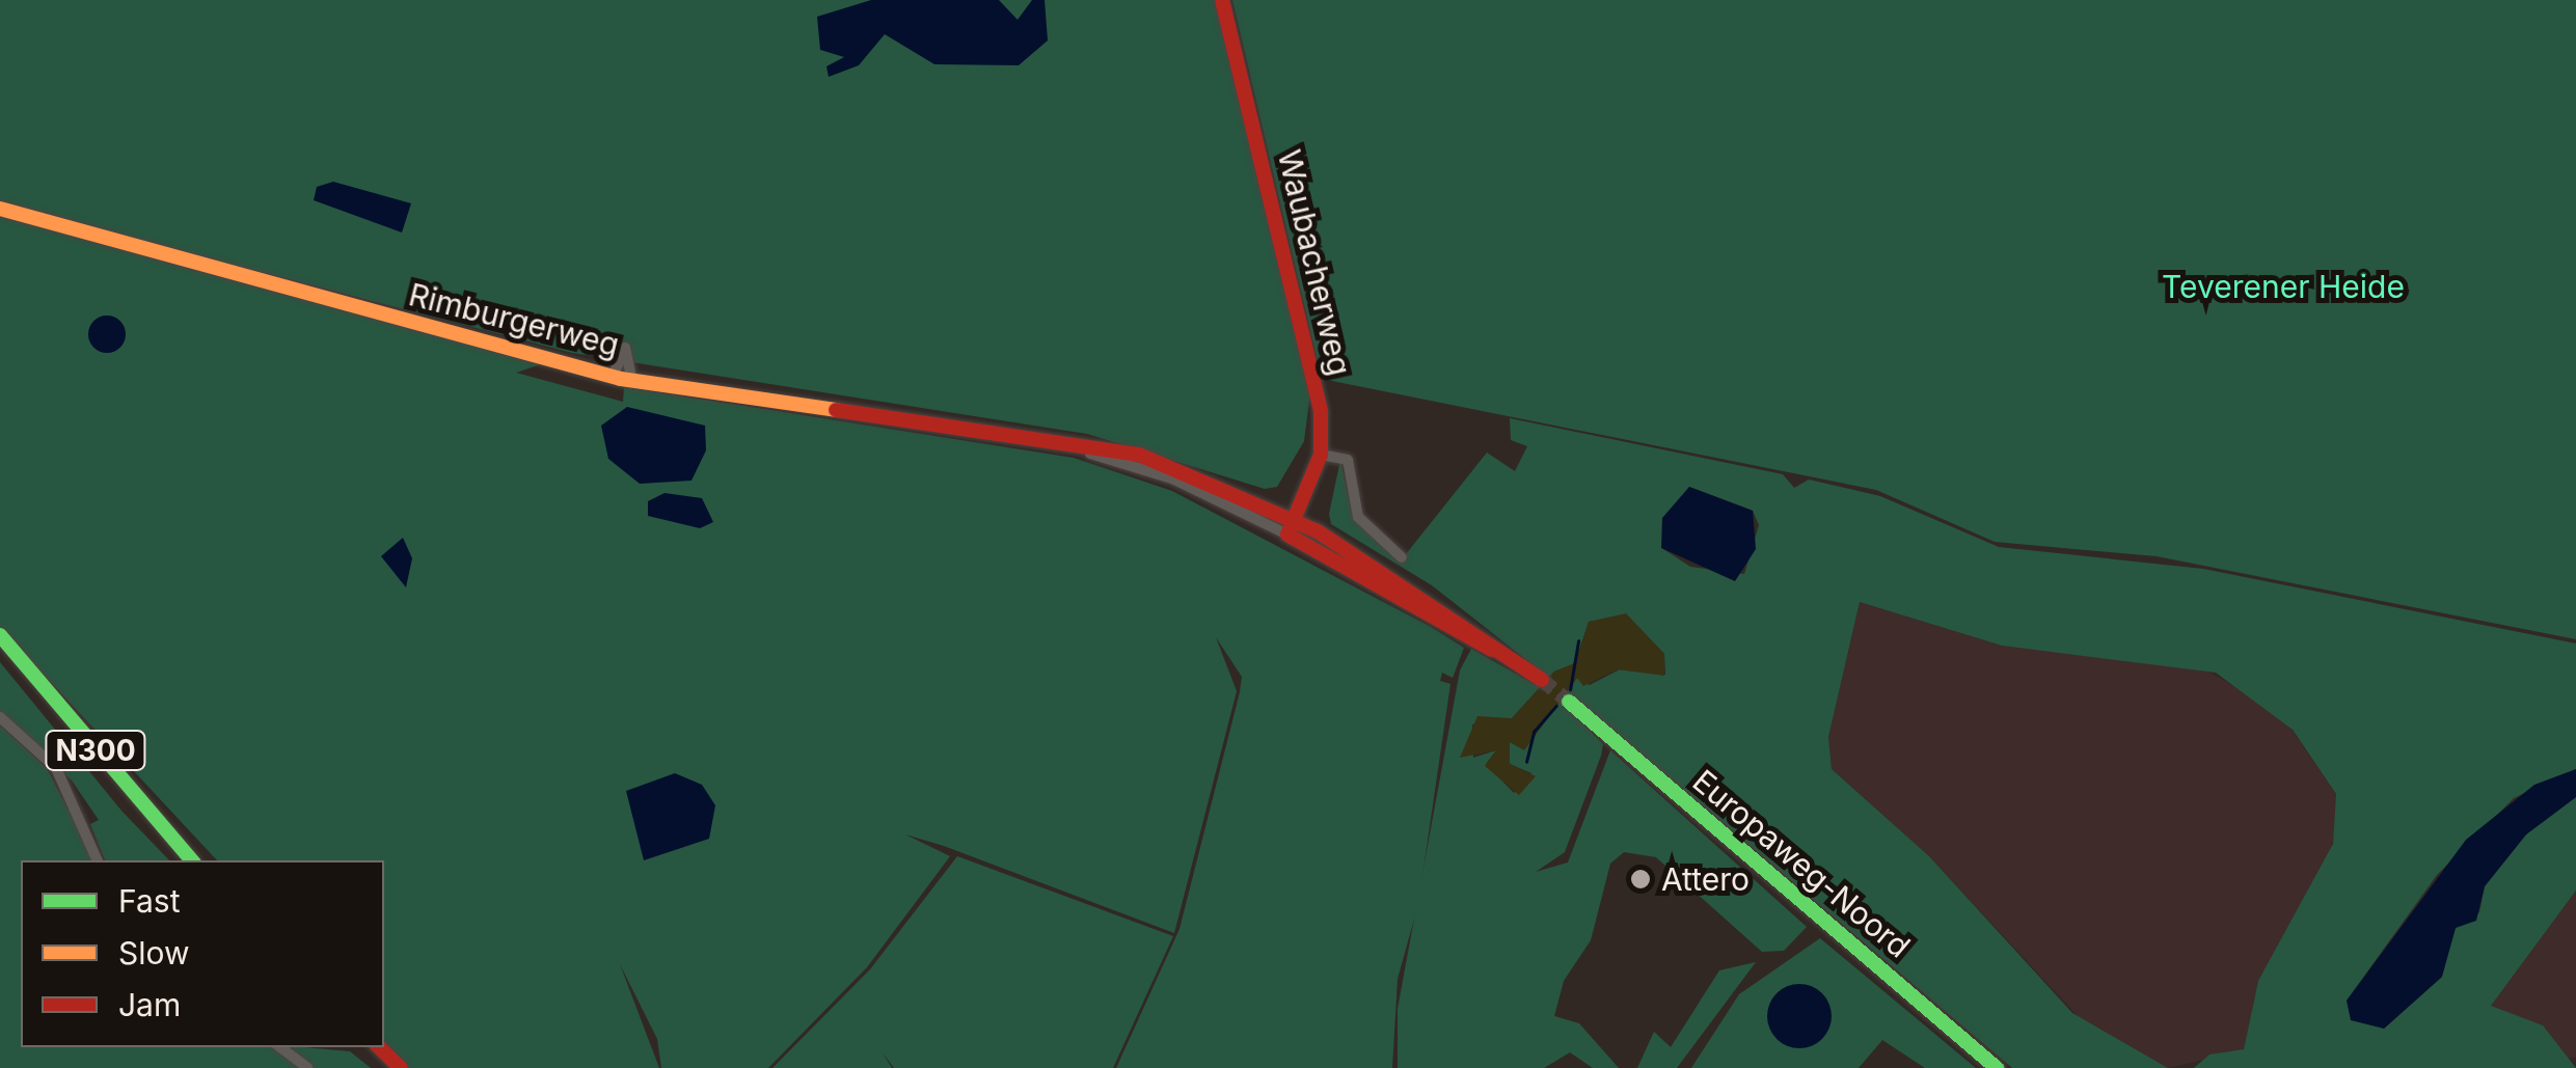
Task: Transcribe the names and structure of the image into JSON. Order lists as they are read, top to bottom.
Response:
{
  "streets": {
    "main road": [
      "Waubacherweg",
      "Rimburgerweg",
      "N300",
      "Europaweg-Noord"
    ]
  },
  "crossings": [
    ["Waubacherweg", "Rimburgerweg"]
  ],
  "parks": ["Teverener Heide"],
  "places": ["Attero"],
  "legend": ["Fast", "Slow", "Jam"]
}
